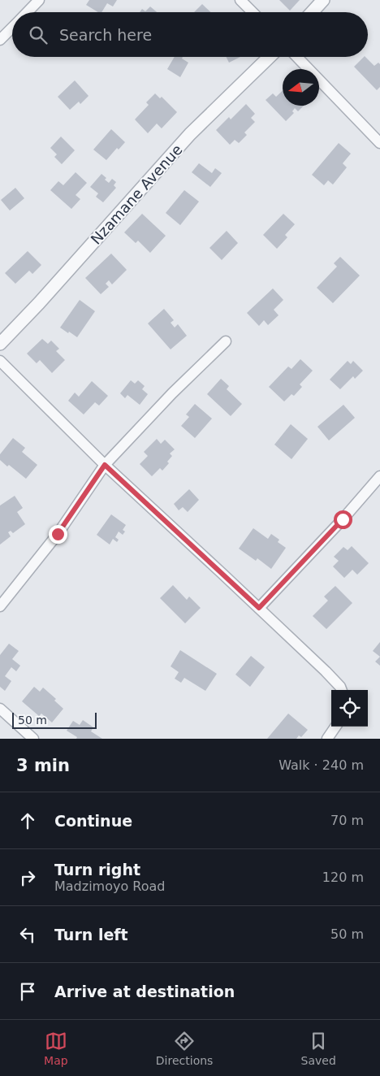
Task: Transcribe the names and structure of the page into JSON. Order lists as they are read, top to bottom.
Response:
{
  "streets": {
    "street": ["Nzamane Avenue"]
  },
  "scale_bar": "50 m",
  "north": "left",
  "page": {
    "search": "Search here",
    "scale": "50 m",
    "heading": ["3 min", "Walk · 240 m"],
    "list": [
      ["Continue", "70 m"],
      ["Turn right", "Madzimoyo Road", "120 m"],
      ["Turn left", "50 m"],
      "Arrive at destination"
    ],
    "nav": ["Map", "Directions", "Saved"]
  }
}
